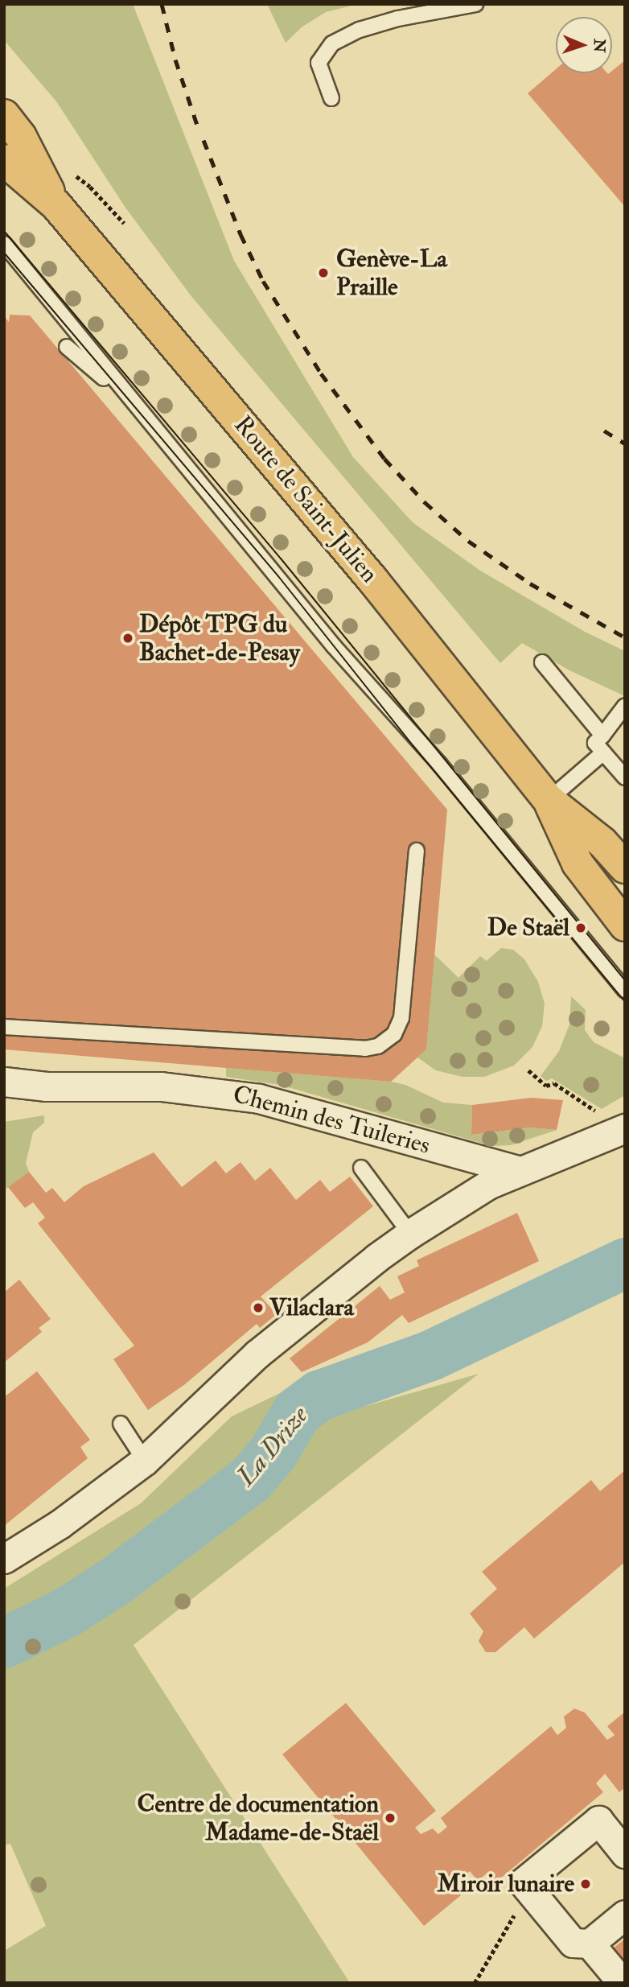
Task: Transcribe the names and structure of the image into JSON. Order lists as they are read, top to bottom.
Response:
{
  "streets": {
    "main road": ["Route de Saint-Julien"],
    "street": ["Chemin des Tuileries"]
  },
  "water": ["La Drize"],
  "places": [
    "Genève-La Praille",
    "Dépôt TPG du Bachet-de-Pesay",
    "De Staël",
    "Vilaclara",
    "Centre de documentation Madame-de-Staël",
    "Miroir lunaire"
  ],
  "north": "right"
}
